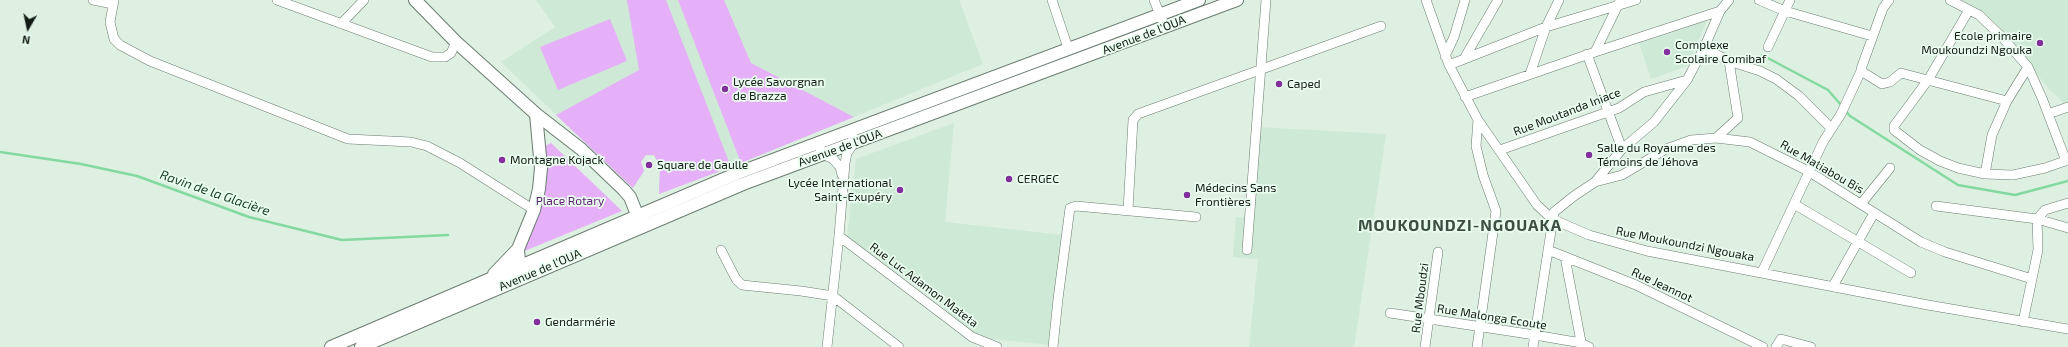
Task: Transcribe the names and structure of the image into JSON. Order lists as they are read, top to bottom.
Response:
{
  "streets": {
    "main road": ["Avenue de l'OUA"],
    "street": [
      "Rue Moutanda Iniace",
      "Rue Matiabou Bis",
      "Rue Moukoundzi Ngouaka",
      "Rue Luc Adamon Mateta",
      "Rue Jeannot",
      "Rue Mboudzi",
      "Rue Malonga Ecoute"
    ]
  },
  "crossings": [
    ["Rue Moutanda Iniace", "Rue Moukoundzi Ngouaka"],
    ["Rue Mboudzi", "Rue Malonga Ecoute"]
  ],
  "districts": ["MOUKOUNDZI-NGOUAKA"],
  "water": ["Ravin de la Glacière"],
  "parks": ["Place Rotary"],
  "places": [
    "Ecole primaire Moukoundzi Ngouka",
    "Complexe Scolaire Comibaf",
    "Caped",
    "Lycée Savorgnan de Brazza",
    "Salle du Royaume des Témoins de Jéhova",
    "Montagne Kojack",
    "Square de Gaulle",
    "CERGEC",
    "Lycée International Saint-Exupéry",
    "Médecins Sans Frontières",
    "Gendarmérie"
  ],
  "north": "bottom"
}
